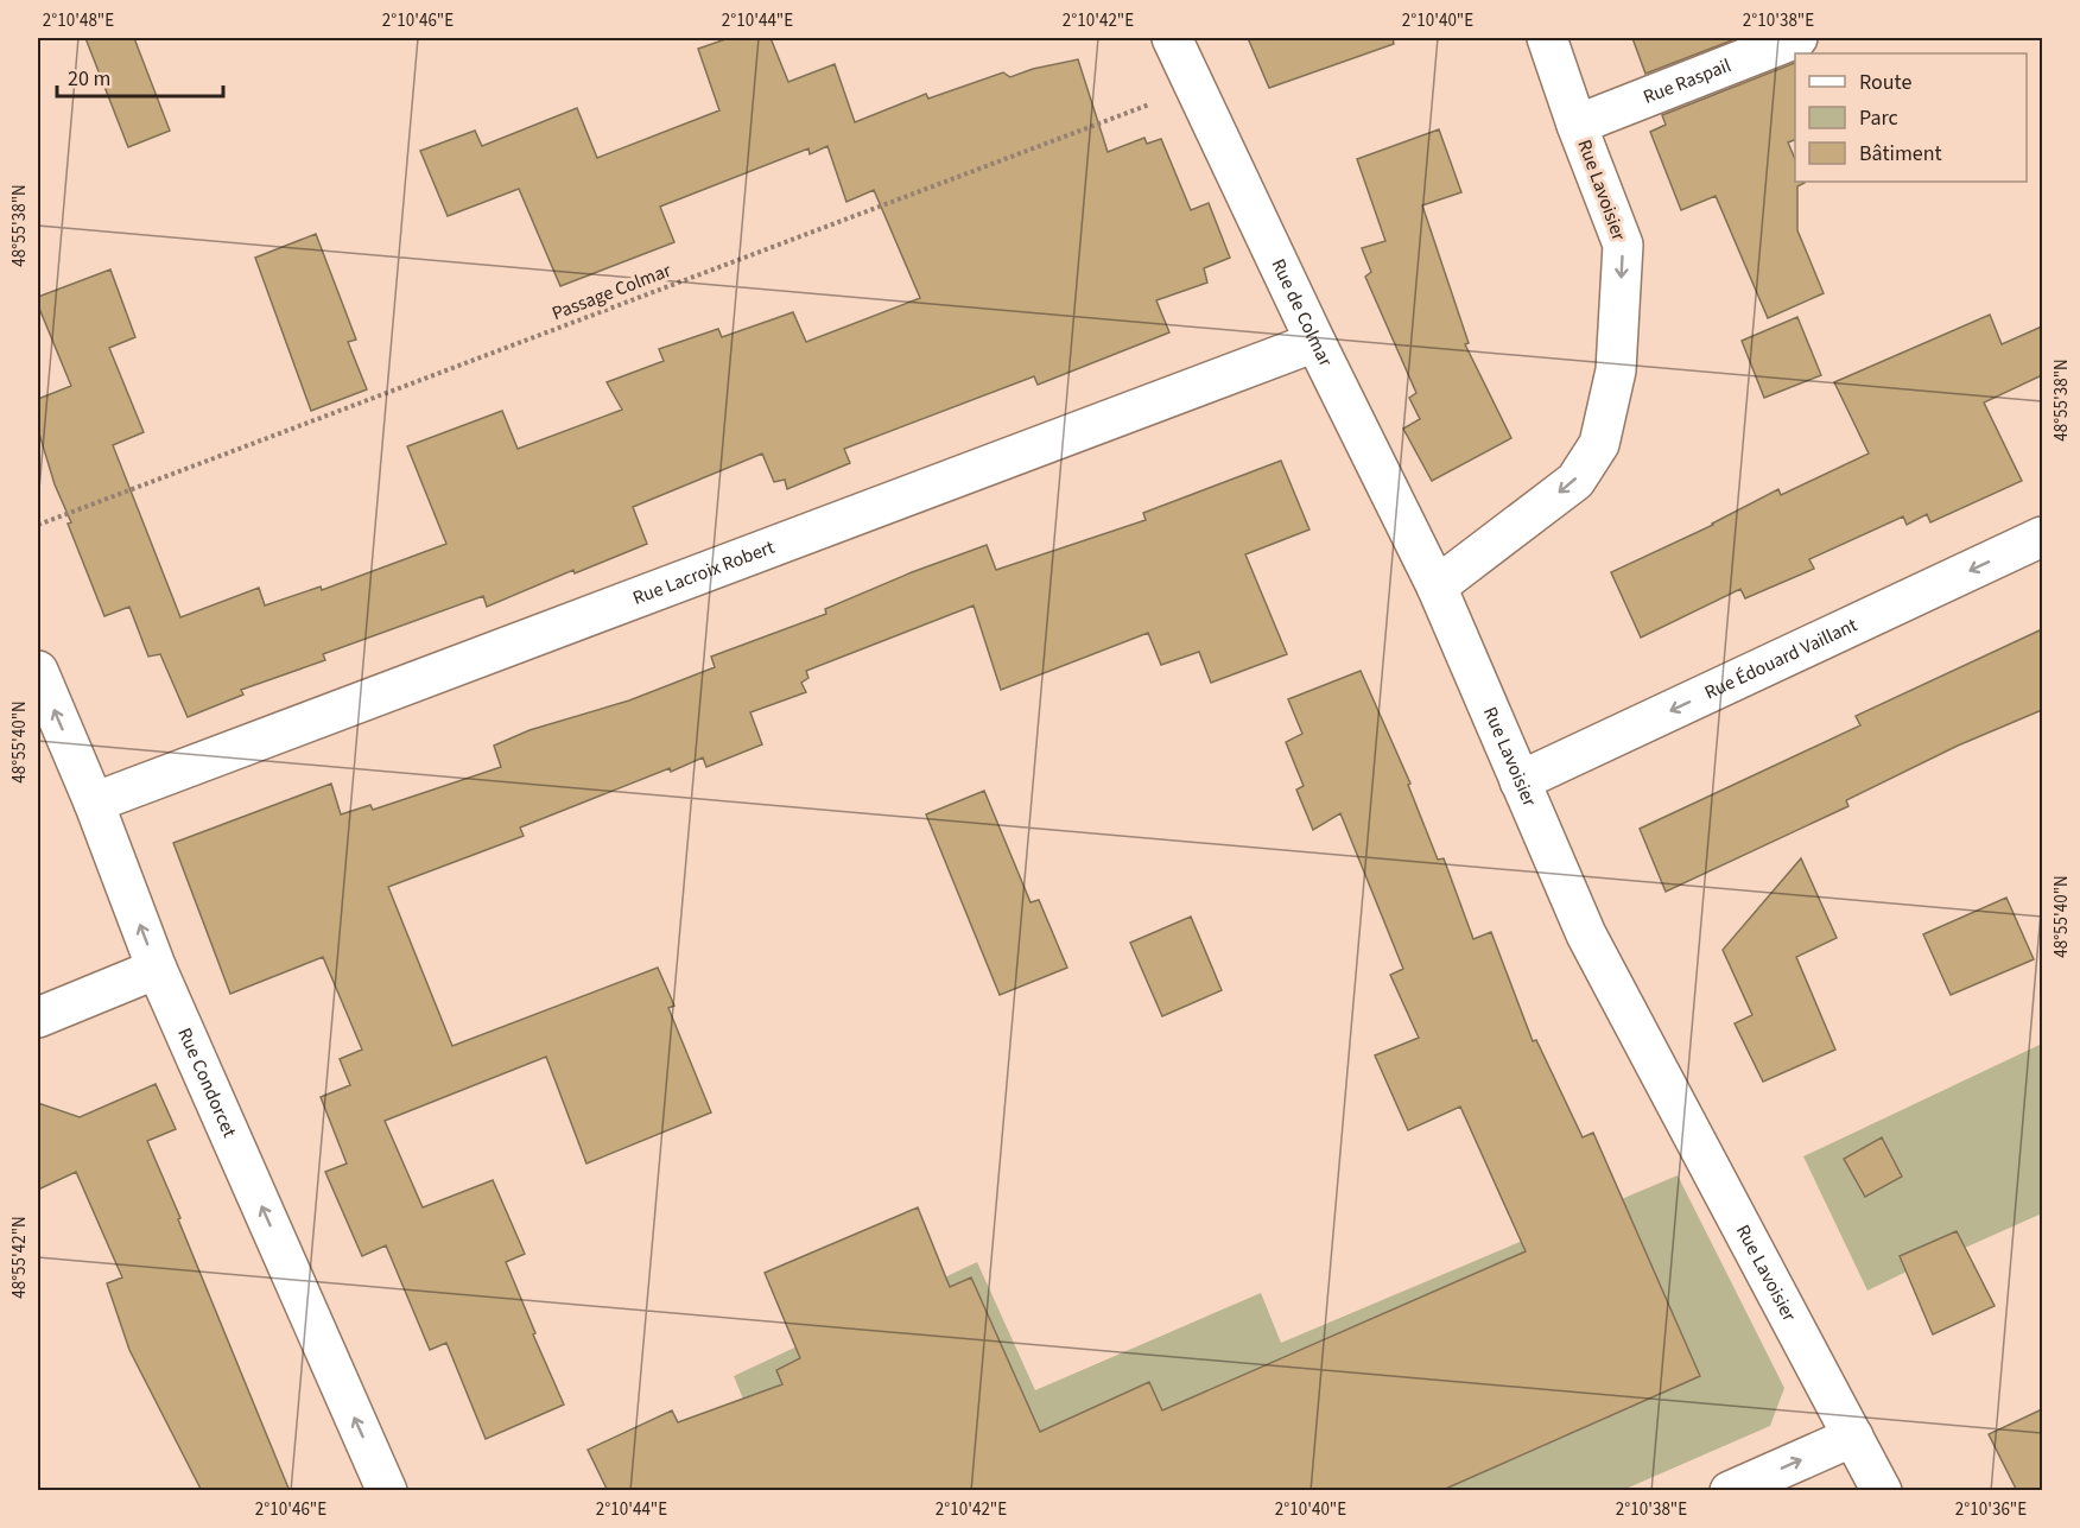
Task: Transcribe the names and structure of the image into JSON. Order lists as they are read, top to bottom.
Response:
{
  "streets": {
    "street": [
      "Rue Raspail",
      "Rue Lavoisier",
      "Rue de Colmar",
      "Rue Lacroix Robert",
      "Rue Édouard Vaillant",
      "Rue Condorcet"
    ],
    "path": ["Passage Colmar"]
  },
  "crossings": [
    ["Rue Raspail", "Rue Lavoisier"],
    ["Rue Lavoisier", "Rue de Colmar"],
    ["Rue Lavoisier", "Rue Édouard Vaillant"],
    ["Passage Colmar", "Rue de Colmar"],
    ["Rue de Colmar", "Rue Lacroix Robert"],
    ["Rue Lacroix Robert", "Rue Condorcet"]
  ],
  "one_way": ["Rue Édouard Vaillant", "Rue Condorcet"],
  "legend": ["Route", "Parc", "Bâtiment"],
  "scale_bar": "20 m",
  "coordinates": [
    "2°10'48\"E",
    "2°10'46\"E",
    "2°10'44\"E",
    "2°10'42\"E",
    "2°10'40\"E",
    "2°10'38\"E",
    "48°55'38\"N",
    "48°55'40\"N",
    "48°55'42\"N",
    "2°10'36\"E"
  ]
}
